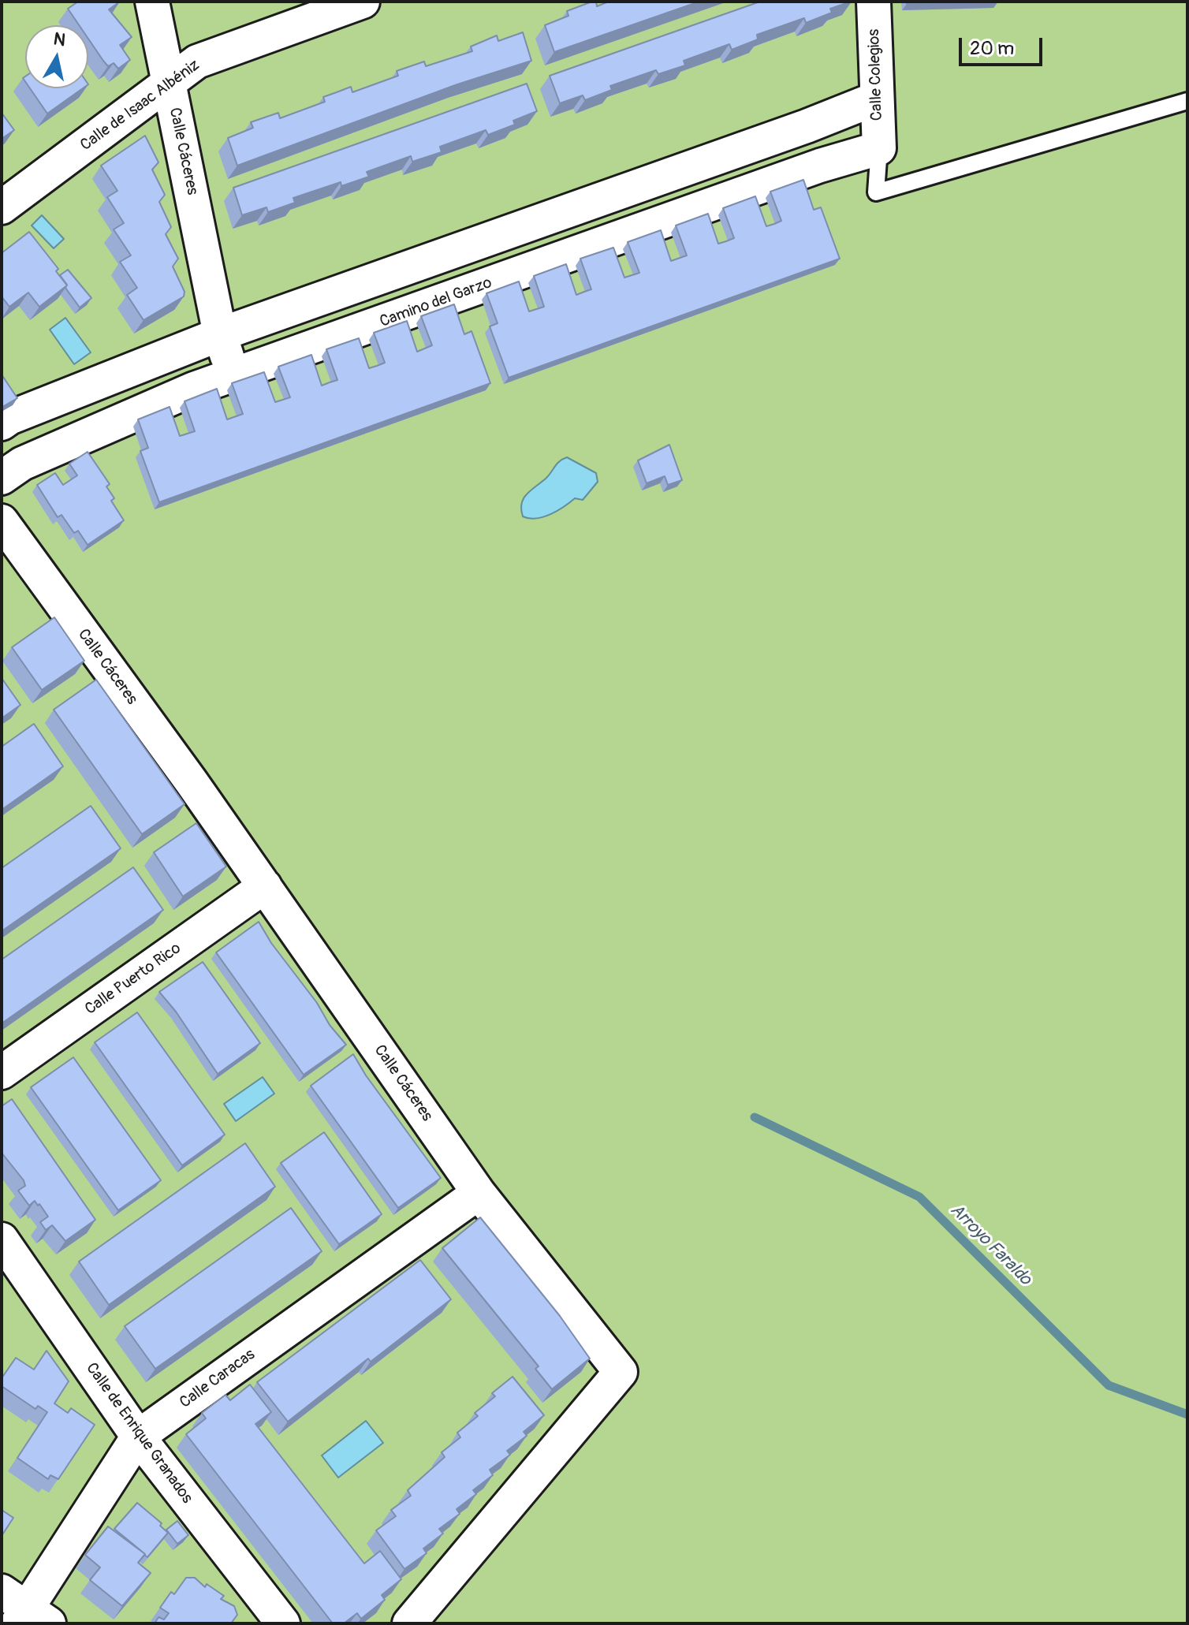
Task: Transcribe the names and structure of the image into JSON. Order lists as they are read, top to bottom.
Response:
{
  "streets": {
    "street": [
      "Calle Colegios",
      "Calle de Isaac Albéniz",
      "Calle Cáceres",
      "Camino del Garzo",
      "Calle Puerto Rico",
      "Calle Caracas",
      "Calle de Enrique Granados"
    ]
  },
  "crossings": [
    ["Calle Colegios", "Camino del Garzo"],
    ["Calle de Isaac Albéniz", "Calle Cáceres"],
    ["Calle Cáceres", "Camino del Garzo"],
    ["Calle Cáceres", "Calle Puerto Rico"],
    ["Calle Cáceres", "Calle Caracas"],
    ["Calle Caracas", "Calle de Enrique Granados"]
  ],
  "water": ["Arroyo Faraldo"],
  "scale_bar": "20 m",
  "north": "top"
}
